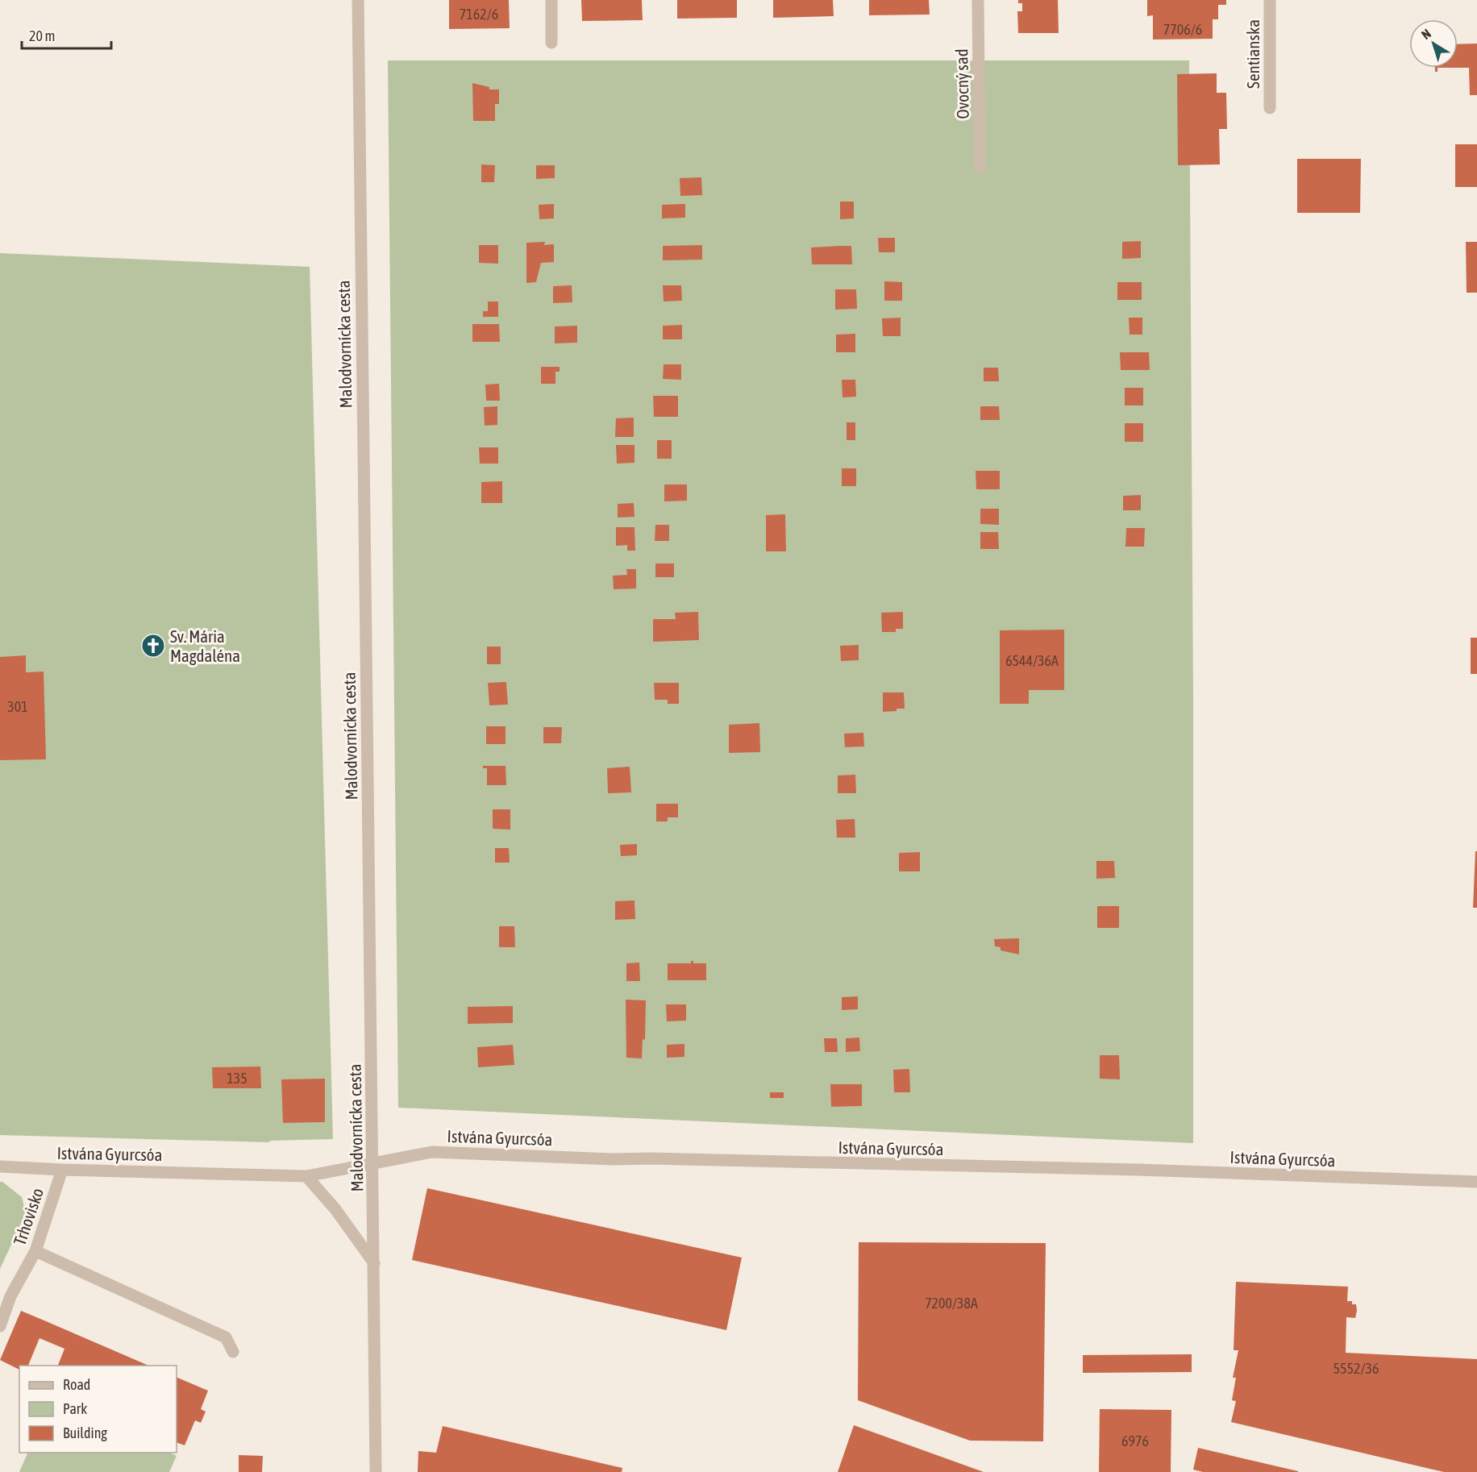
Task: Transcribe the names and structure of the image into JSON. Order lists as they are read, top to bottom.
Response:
{
  "streets": {
    "street": [
      "Sentianska",
      "Ovocný sad",
      "Malodvornícka cesta",
      "Istvána Gyurcsóa",
      "Trhovisko"
    ]
  },
  "crossings": [
    ["Malodvornícka cesta", "Istvána Gyurcsóa"],
    ["Istvána Gyurcsóa", "Trhovisko"]
  ],
  "places": {
    "church": ["Sv. Mária Magdaléna"]
  },
  "house_numbers": [
    "7162/6",
    "7706/6",
    "6544/36A",
    "301",
    "135",
    "7200/38A",
    "5552/36",
    "6976"
  ],
  "legend": ["Road", "Park", "Building"],
  "scale_bar": "20 m",
  "north": "top left"
}
